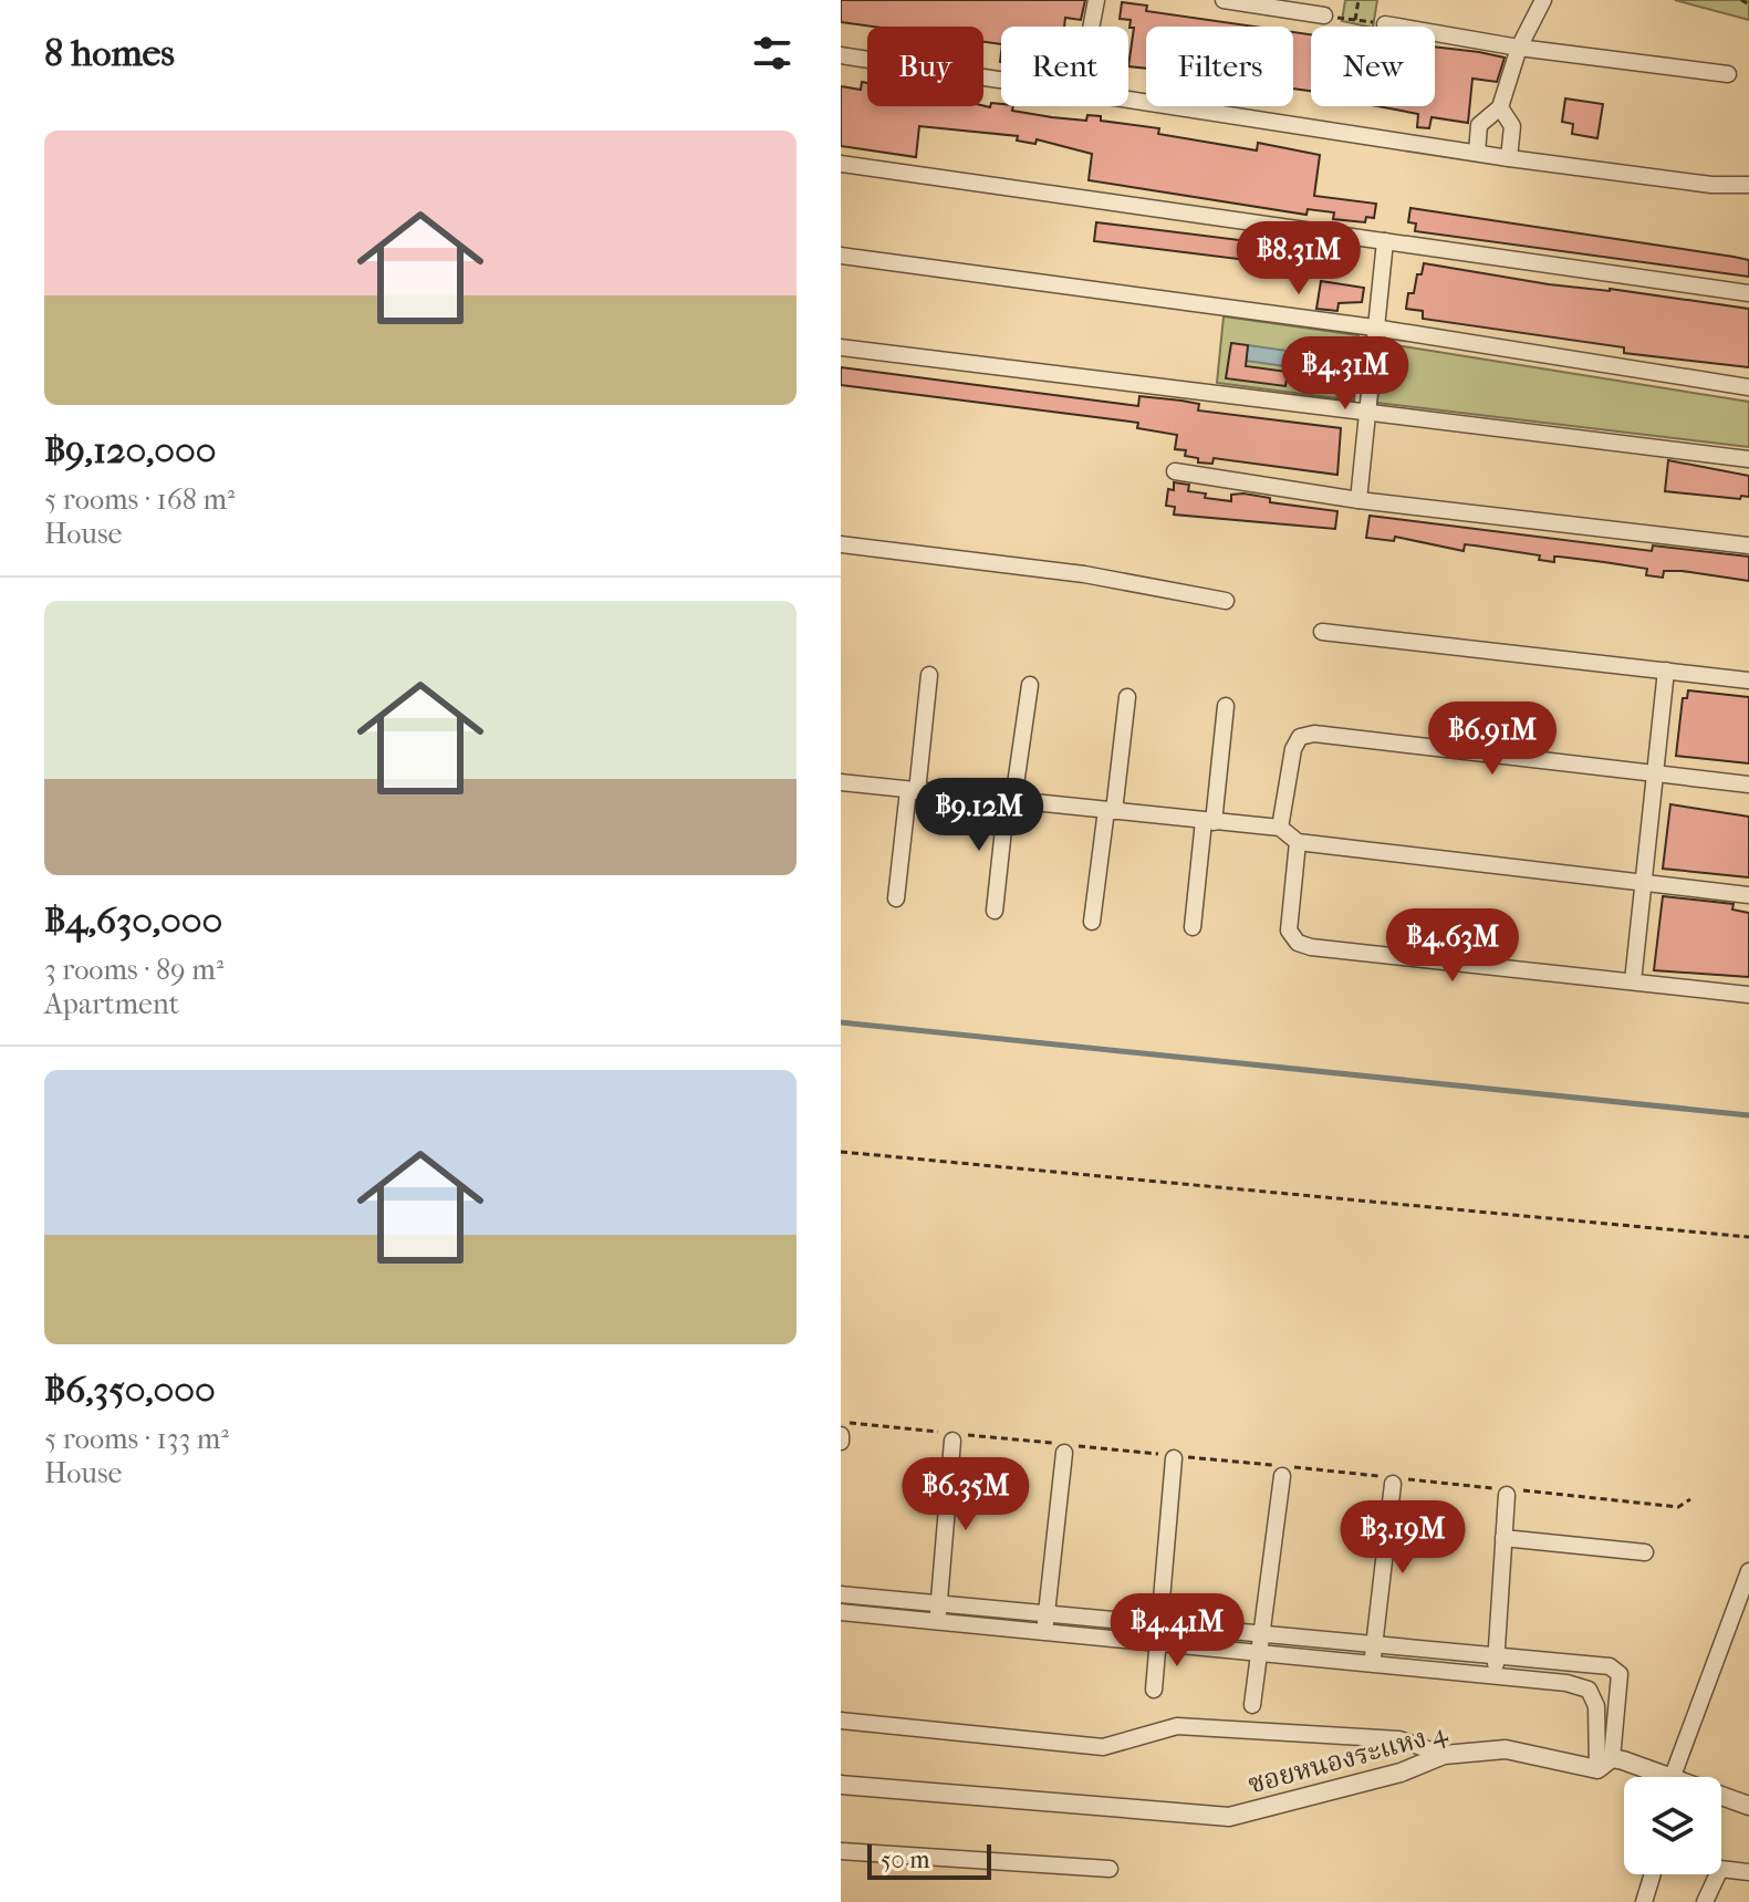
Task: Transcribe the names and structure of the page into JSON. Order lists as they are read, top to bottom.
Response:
{
  "streets": {
    "street": ["ซอยหนองระแหง 4"]
  },
  "scale_bar": "50 m",
  "page": {
    "heading": "8 homes",
    "chip": [
      "Buy",
      "Rent",
      "Filters",
      "New"
    ],
    "list": [
      {
        "name": "฿9,120,000",
        "note": "5 rooms · 168 m² · House"
      },
      {
        "name": "฿4,630,000",
        "note": "3 rooms · 89 m² · Apartment"
      },
      {
        "name": "฿6,350,000",
        "note": "5 rooms · 133 m² · House"
      }
    ],
    "price": [
      "฿8.31M",
      "฿4.31M",
      "฿6.91M",
      "฿9.12M",
      "฿4.63M",
      "฿6.35M",
      "฿3.19M",
      "฿4.41M"
    ],
    "scale": "50 m"
  }
}
